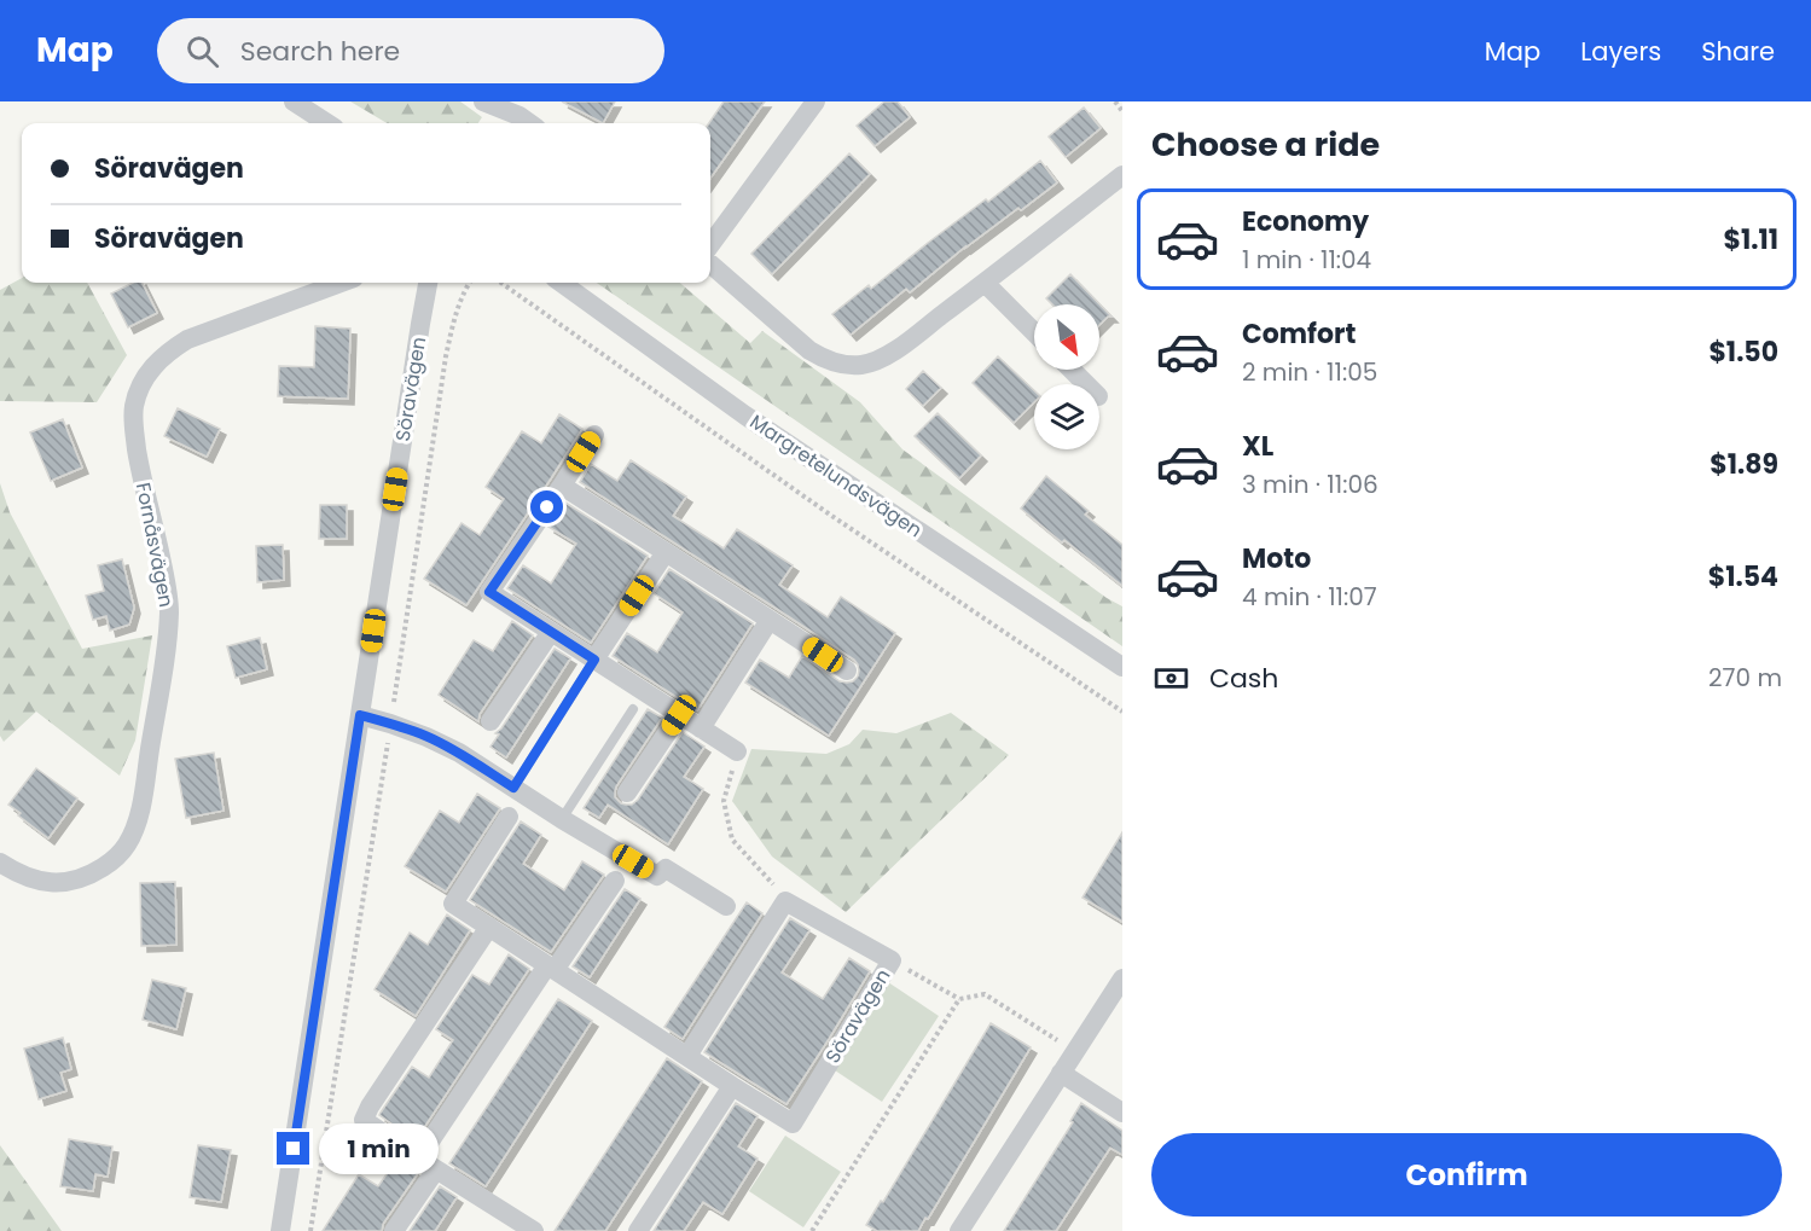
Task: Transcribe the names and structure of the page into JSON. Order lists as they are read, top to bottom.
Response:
{
  "streets": {
    "street": ["Söravägen", "Margretelundsvägen", "Fornåsvägen"]
  },
  "north": "bottom right",
  "page": {
    "header": "Map",
    "search": "Search here",
    "nav": ["Map", "Layers", "Share"],
    "heading": "Choose a ride",
    "banner": ["Söravägen", "Söravägen"],
    "list": [
      {
        "name": "Economy",
        "note": "1 min · 11:04",
        "value": "$1.11"
      },
      {
        "name": "Comfort",
        "note": "2 min · 11:05",
        "value": "$1.50"
      },
      {
        "name": "XL",
        "note": "3 min · 11:06",
        "value": "$1.89"
      },
      {
        "name": "Moto",
        "note": "4 min · 11:07",
        "value": "$1.54"
      }
    ],
    "pay": ["Cash", "270 m"],
    "buttons": "Confirm",
    "bubble": "1 min"
  }
}
